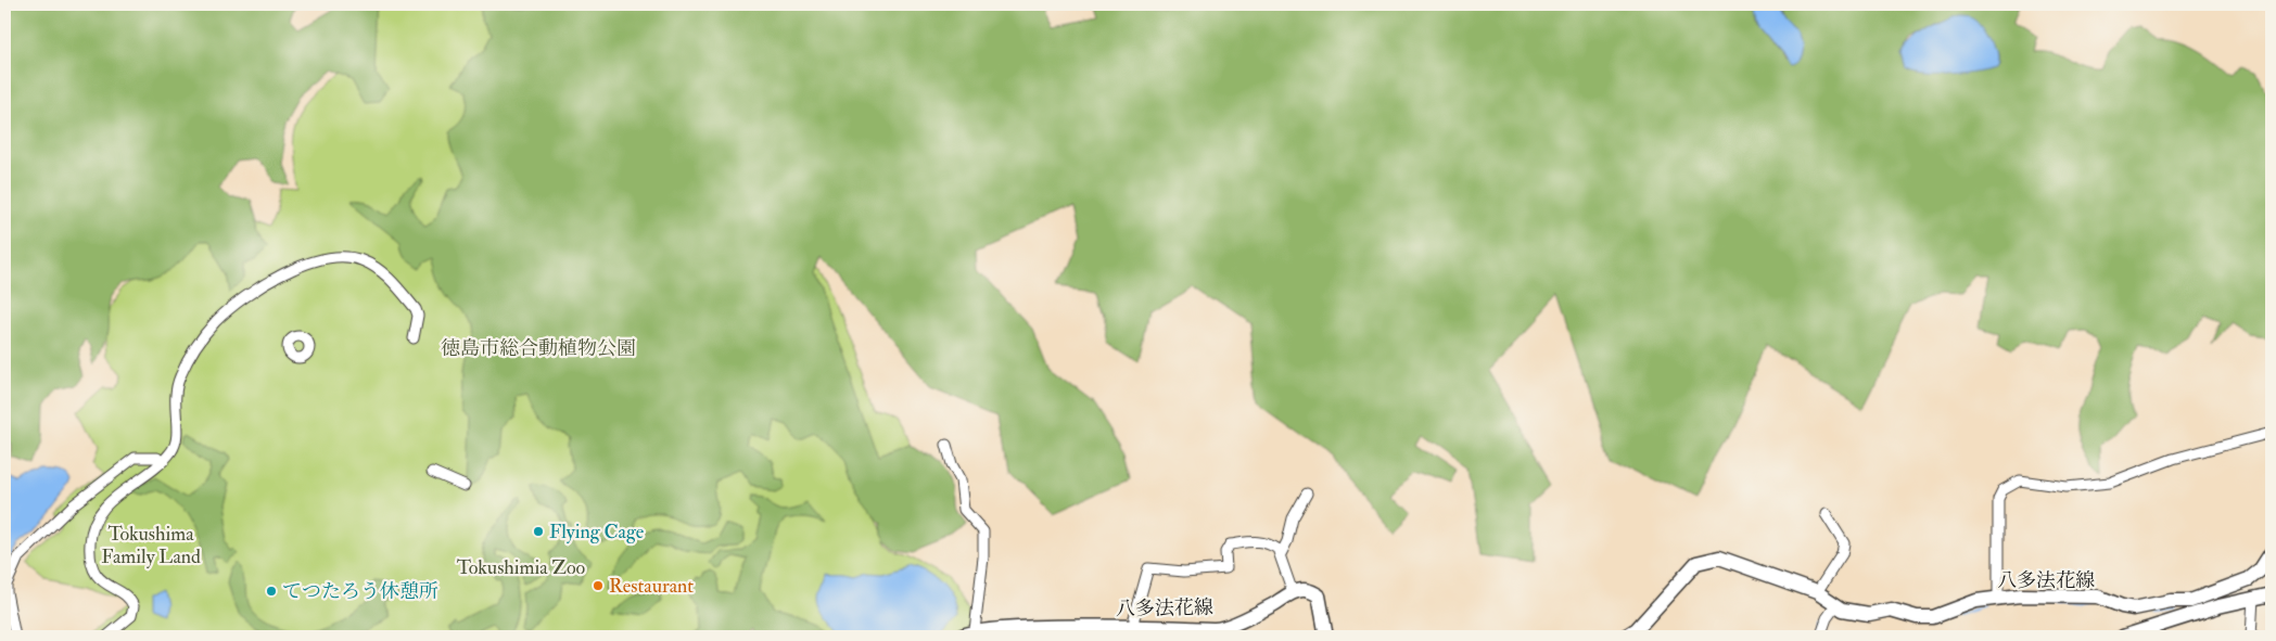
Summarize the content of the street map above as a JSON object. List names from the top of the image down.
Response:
{
  "streets": {
    "main road": ["八多法花線"]
  },
  "parks": ["徳島市総合動植物公園", "Tokushima Family Land", "Tokushimia Zoo"],
  "places": ["Flying Cage", "Restaurant", "てつたろう休憩所"]
}
